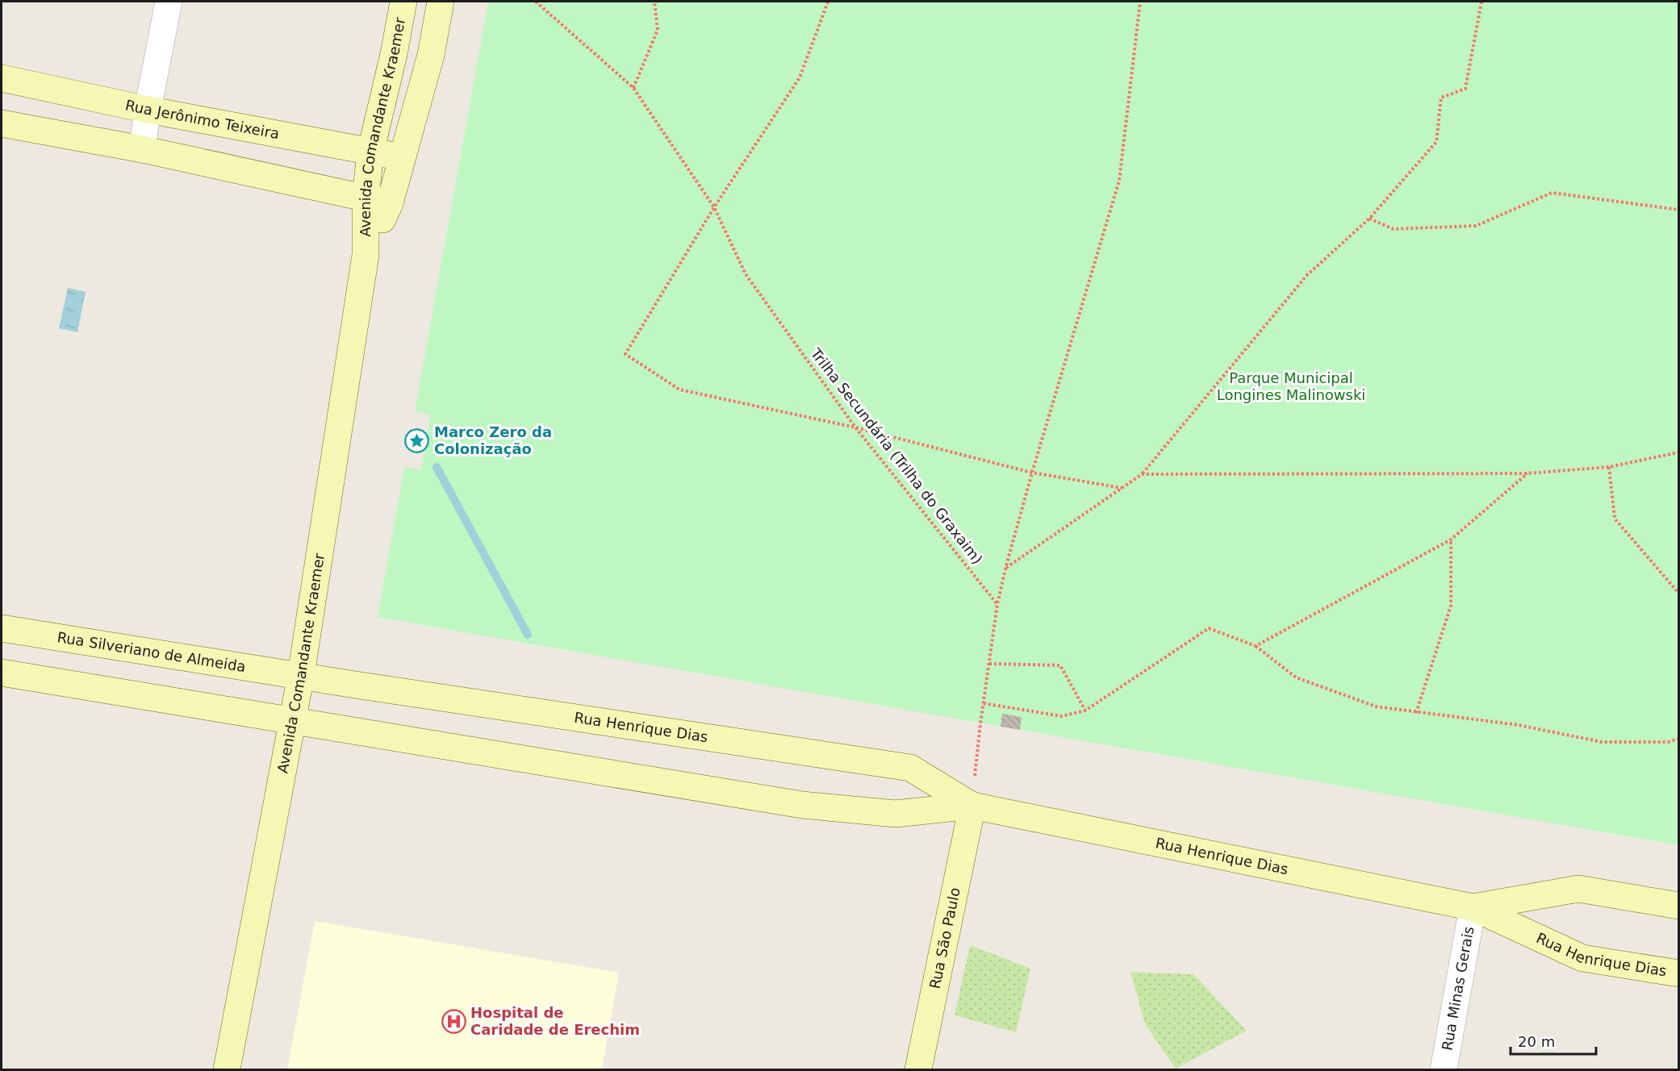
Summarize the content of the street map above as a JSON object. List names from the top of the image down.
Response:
{
  "streets": {
    "street": [
      "Rua Jerônimo Teixeira",
      "Avenida Comandante Kraemer",
      "Rua Silveriano de Almeida",
      "Rua Henrique Dias",
      "Rua São Paulo",
      "Rua Minas Gerais"
    ],
    "path": ["Trilha Secundária (Trilha do Graxaim)"]
  },
  "crossings": [
    ["Rua Jerônimo Teixeira", "Avenida Comandante Kraemer"],
    ["Avenida Comandante Kraemer", "Rua Silveriano de Almeida"],
    ["Avenida Comandante Kraemer", "Rua Henrique Dias"],
    ["Rua Silveriano de Almeida", "Rua Henrique Dias"],
    ["Rua Henrique Dias", "Rua São Paulo"],
    ["Rua Henrique Dias", "Rua Minas Gerais"]
  ],
  "parks": ["Parque Municipal Longines Malinowski"],
  "places": {
    "place": ["Marco Zero da Colonização"],
    "hospital": ["Hospital de Caridade de Erechim"]
  },
  "scale_bar": "20 m"
}
